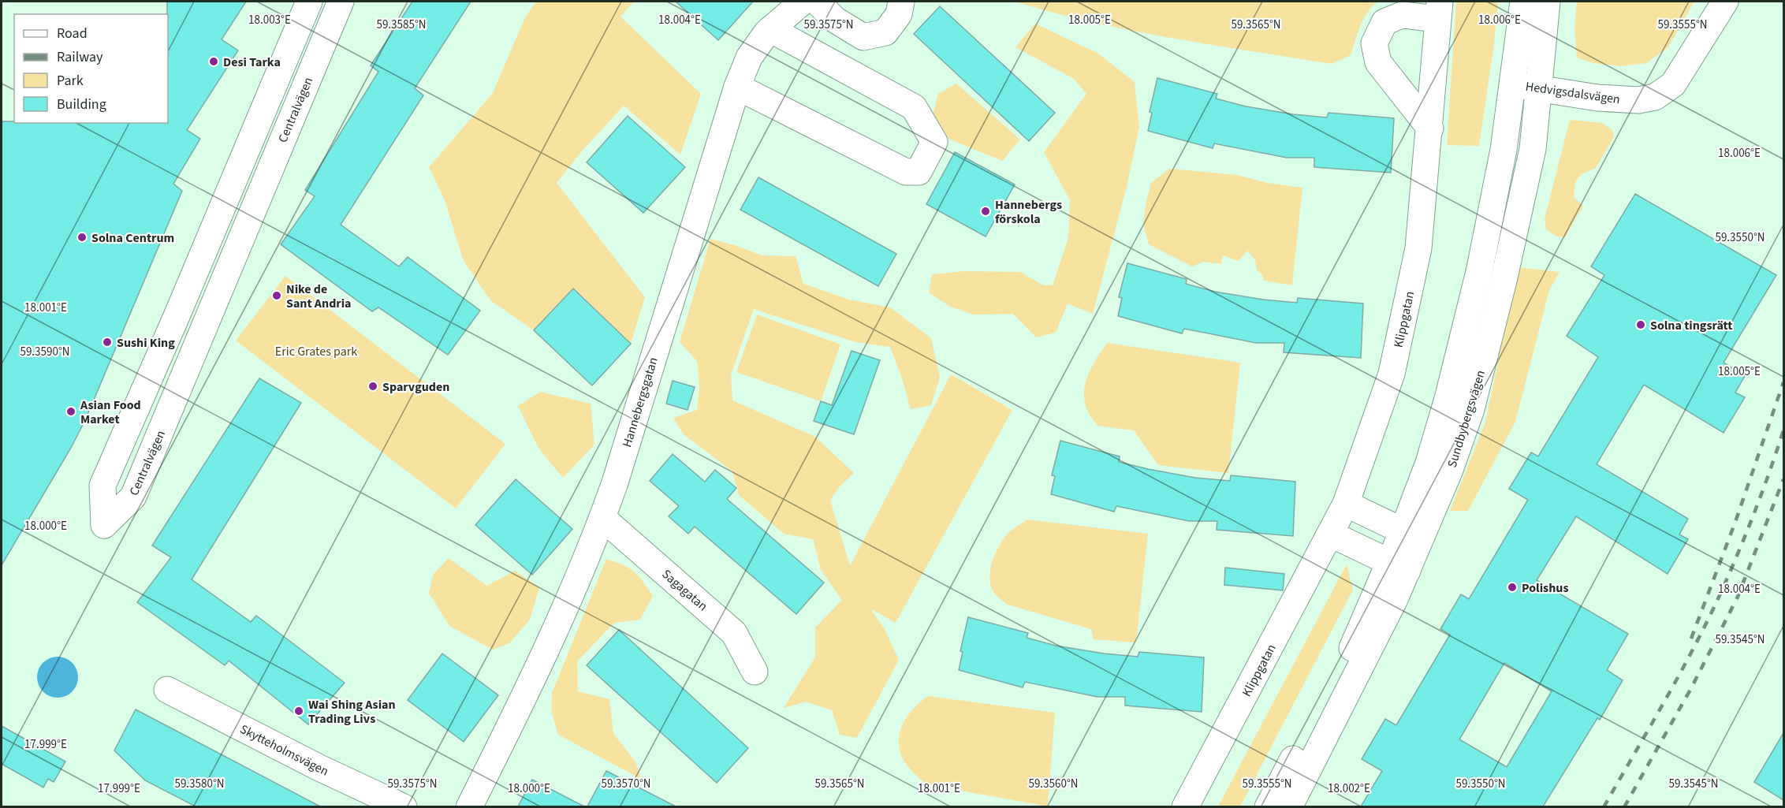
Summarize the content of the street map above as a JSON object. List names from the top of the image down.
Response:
{
  "streets": {
    "street": [
      "Hedvigsdalsvägen",
      "Centralvägen",
      "Klippgatan",
      "Hannebergsgatan",
      "Sundbybergsvägen",
      "Sagagatan",
      "Skytteholmsvägen"
    ]
  },
  "crossings": [
    ["Hedvigsdalsvägen", "Sundbybergsvägen"],
    ["Hannebergsgatan", "Sagagatan"]
  ],
  "parks": ["Eric Grates park"],
  "places": [
    "Desi Tarka",
    "Hannebergs förskola",
    "Solna Centrum",
    "Nike de Sant Andria",
    "Solna tingsrätt",
    "Sushi King",
    "Sparvguden",
    "Asian Food Market",
    "Polishus",
    "Wai Shing Asian Trading Livs"
  ],
  "legend": [
    "Road",
    "Railway",
    "Park",
    "Building"
  ],
  "coordinates": [
    "18.003°E",
    "18.004°E",
    "18.005°E",
    "18.006°E",
    "59.3585°N",
    "59.3575°N",
    "59.3565°N",
    "59.3555°N",
    "59.3550°N",
    "18.001°E",
    "59.3590°N",
    "18.000°E",
    "59.3545°N",
    "17.999°E",
    "59.3580°N",
    "59.3570°N",
    "59.3560°N",
    "18.002°E"
  ]
}
